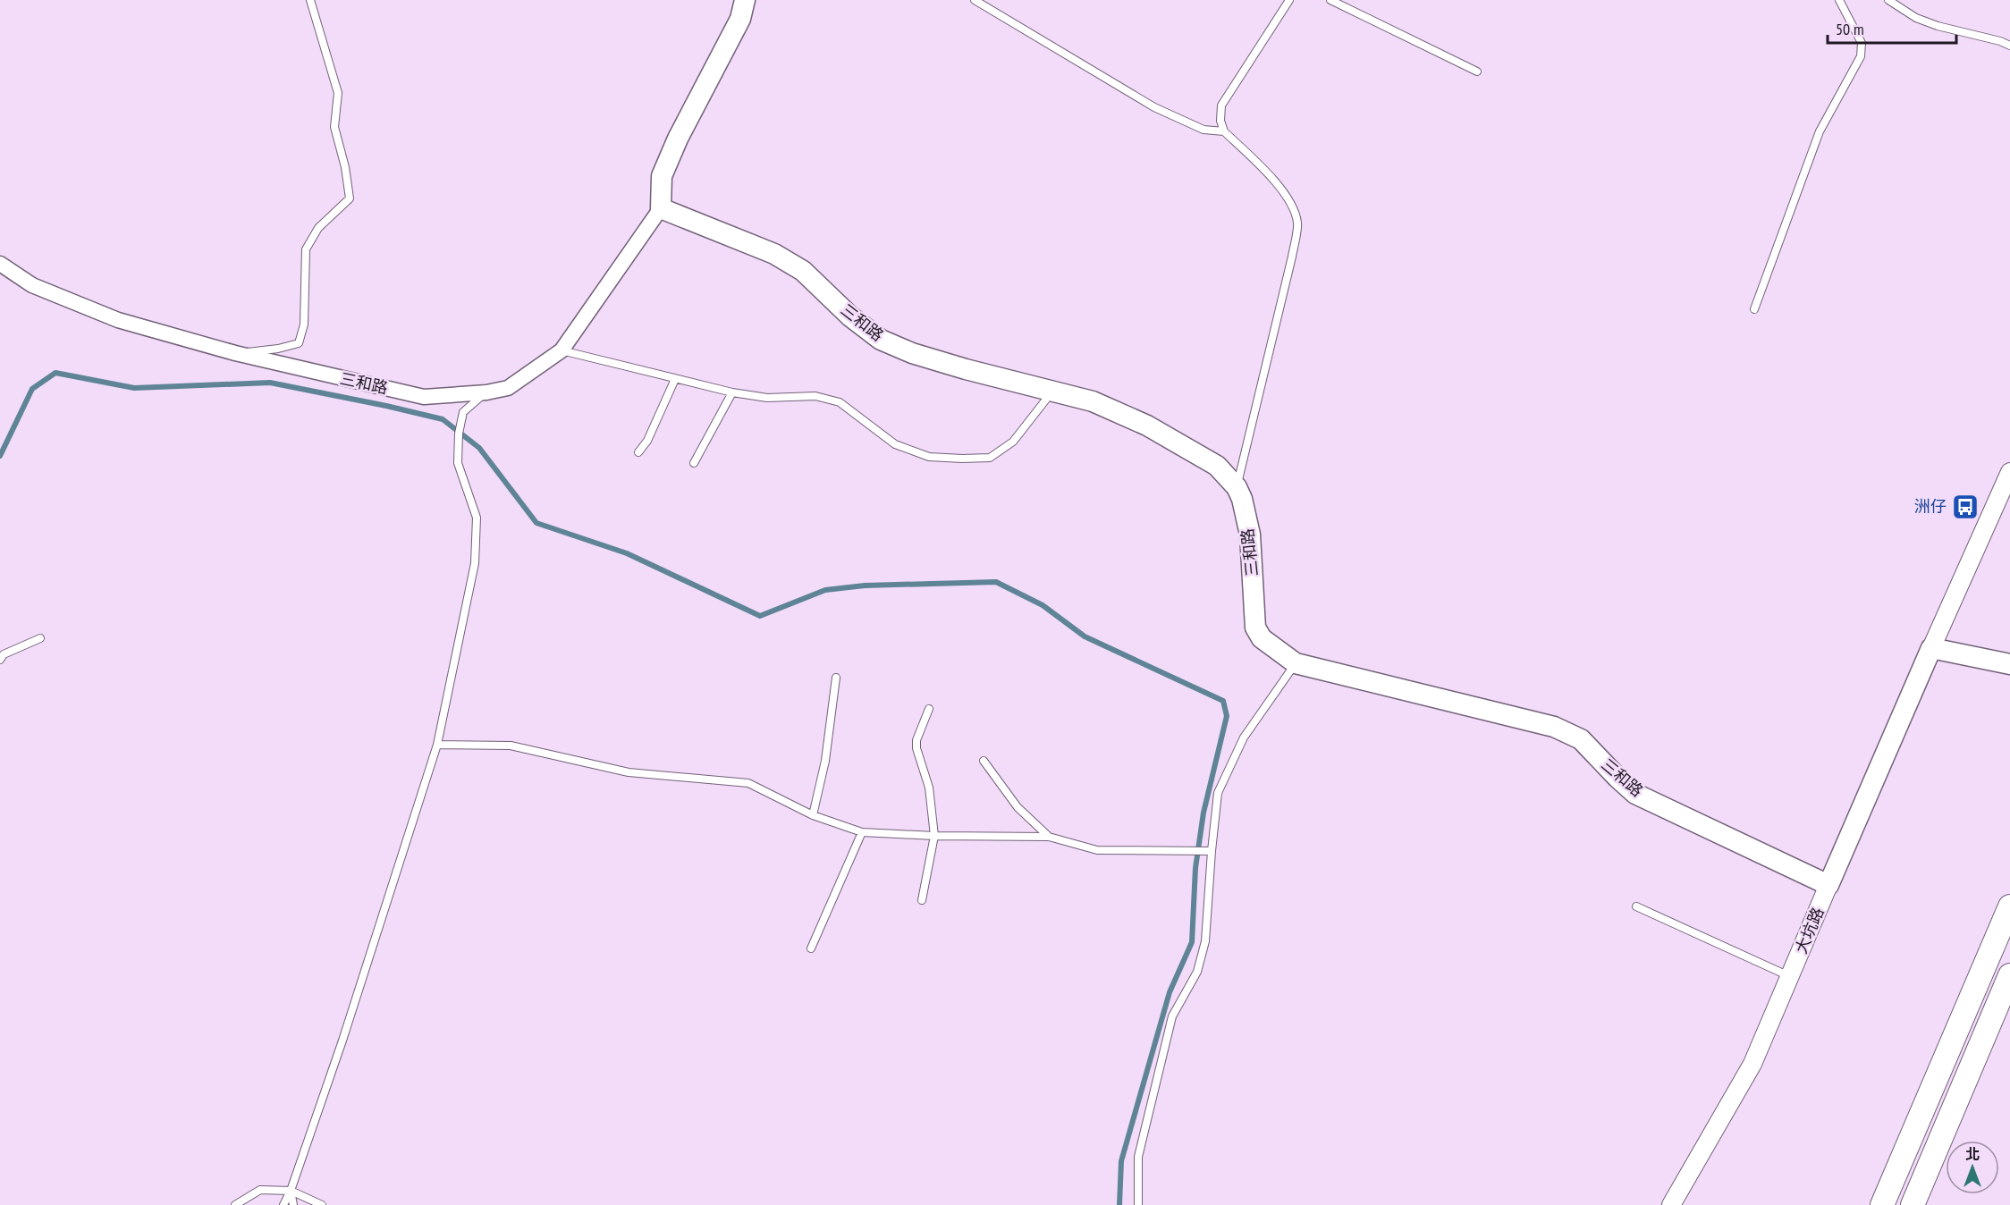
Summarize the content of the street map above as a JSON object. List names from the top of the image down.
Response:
{
  "streets": {
    "main road": ["三和路", "大坑路"]
  },
  "crossings": [
    ["三和路", "大坑路"]
  ],
  "places": {
    "bus stop": ["洲仔"]
  },
  "scale_bar": "50 m",
  "north": "top"
}
